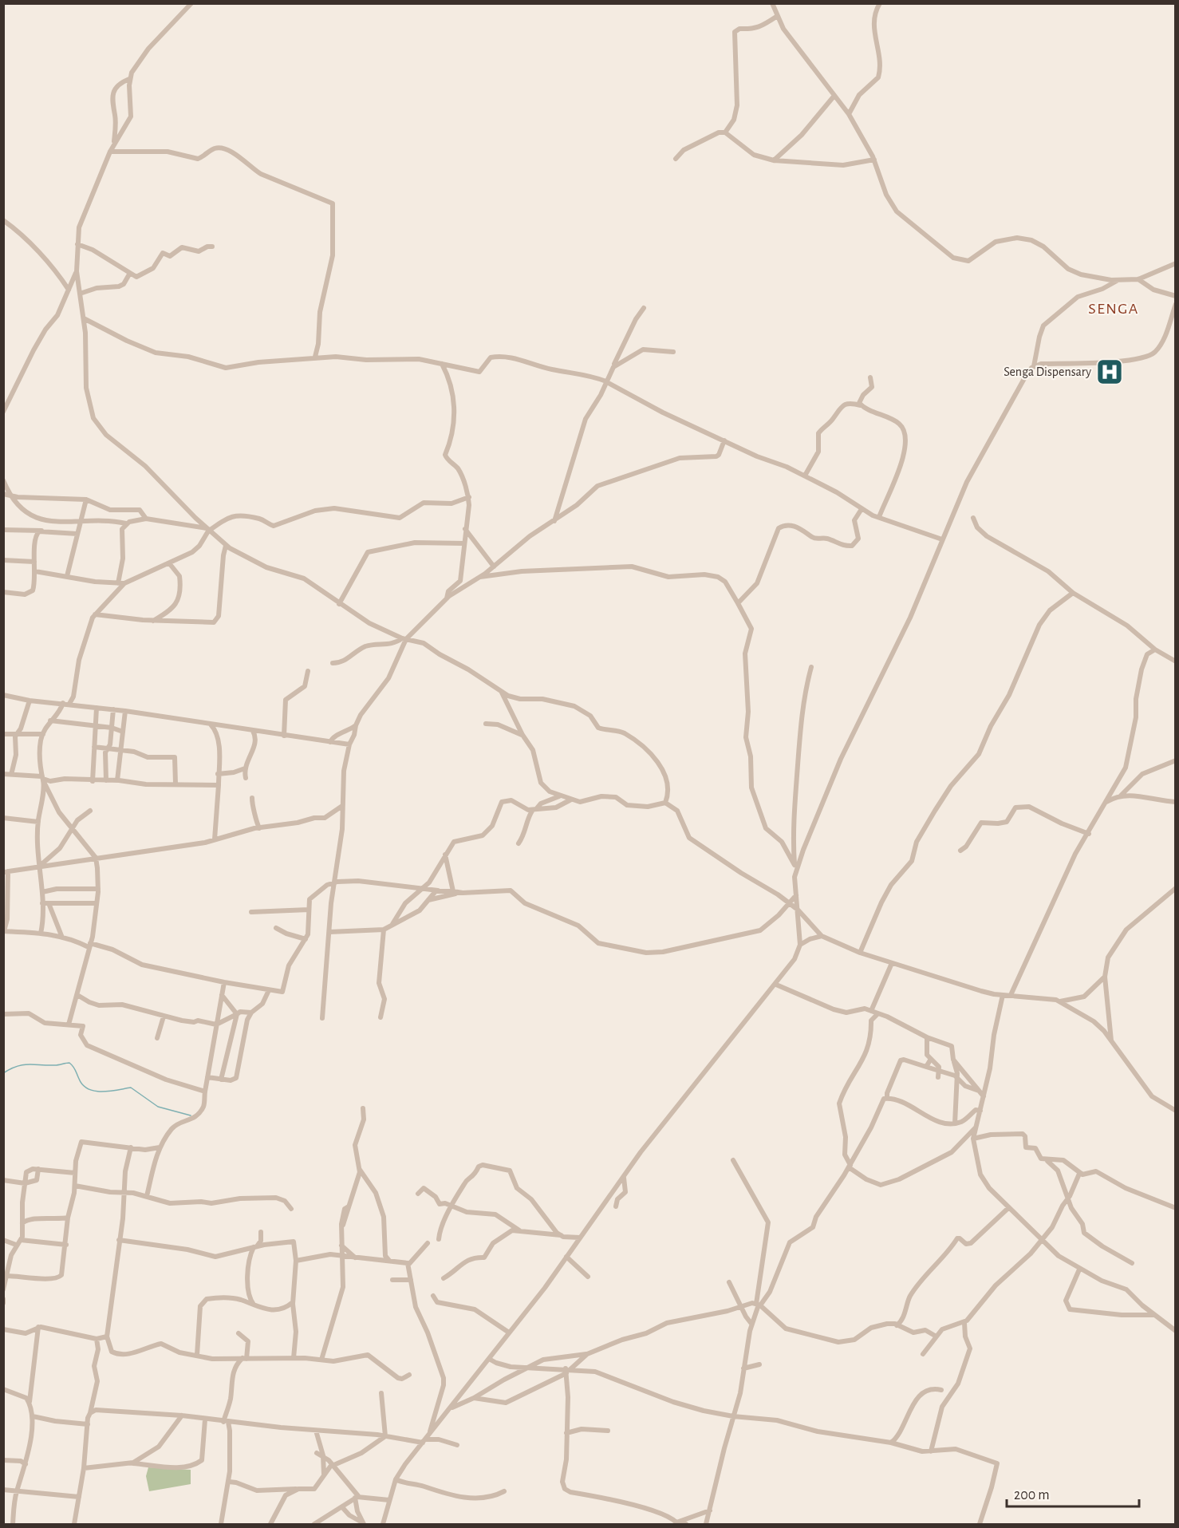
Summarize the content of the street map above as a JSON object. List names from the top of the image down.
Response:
{
  "districts": ["SENGA"],
  "places": {
    "hospital": ["Senga Dispensary"]
  },
  "scale_bar": "200 m"
}
